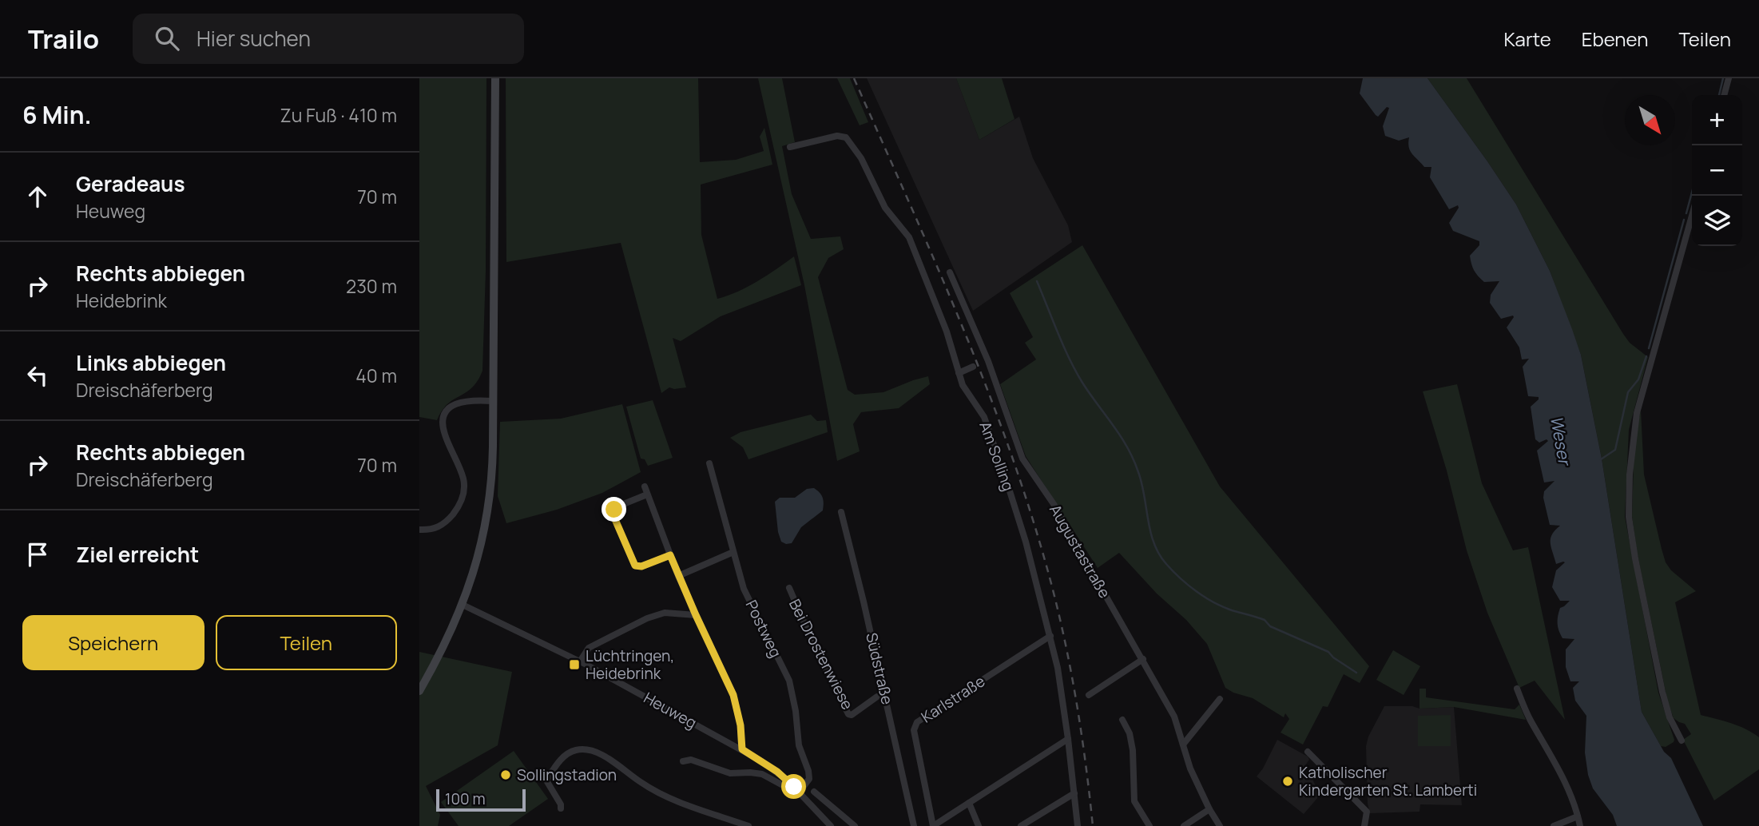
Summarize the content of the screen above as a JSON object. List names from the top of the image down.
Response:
{
  "streets": {
    "street": [
      "Am Solling",
      "Augustastraße",
      "Postweg",
      "Bei Drostenwiese",
      "Südstraße",
      "Karlstraße",
      "Heuweg"
    ]
  },
  "crossings": [
    ["Am Solling", "Karlstraße"],
    ["Postweg", "Heuweg"],
    ["Bei Drostenwiese", "Südstraße"]
  ],
  "water": ["Weser"],
  "places": {
    "transit": ["Lüchtringen, Heidebrink"],
    "other": ["Sollingstadion", "Katholischer Kindergarten St. Lamberti"]
  },
  "scale_bar": "100 m",
  "north": "bottom right",
  "page": {
    "header": "Trailo",
    "search": "Hier suchen",
    "nav": ["Karte", "Ebenen", "Teilen"],
    "heading": ["6 Min.", "Zu Fuß · 410 m"],
    "map_buttons": ["+", "−"],
    "list": [
      ["Geradeaus", "Heuweg", "70 m"],
      ["Rechts abbiegen", "Heidebrink", "230 m"],
      ["Links abbiegen", "Dreischäferberg", "40 m"],
      ["Rechts abbiegen", "Dreischäferberg", "70 m"],
      "Ziel erreicht"
    ],
    "buttons": ["Speichern", "Teilen"],
    "scale": "100 m"
  }
}
